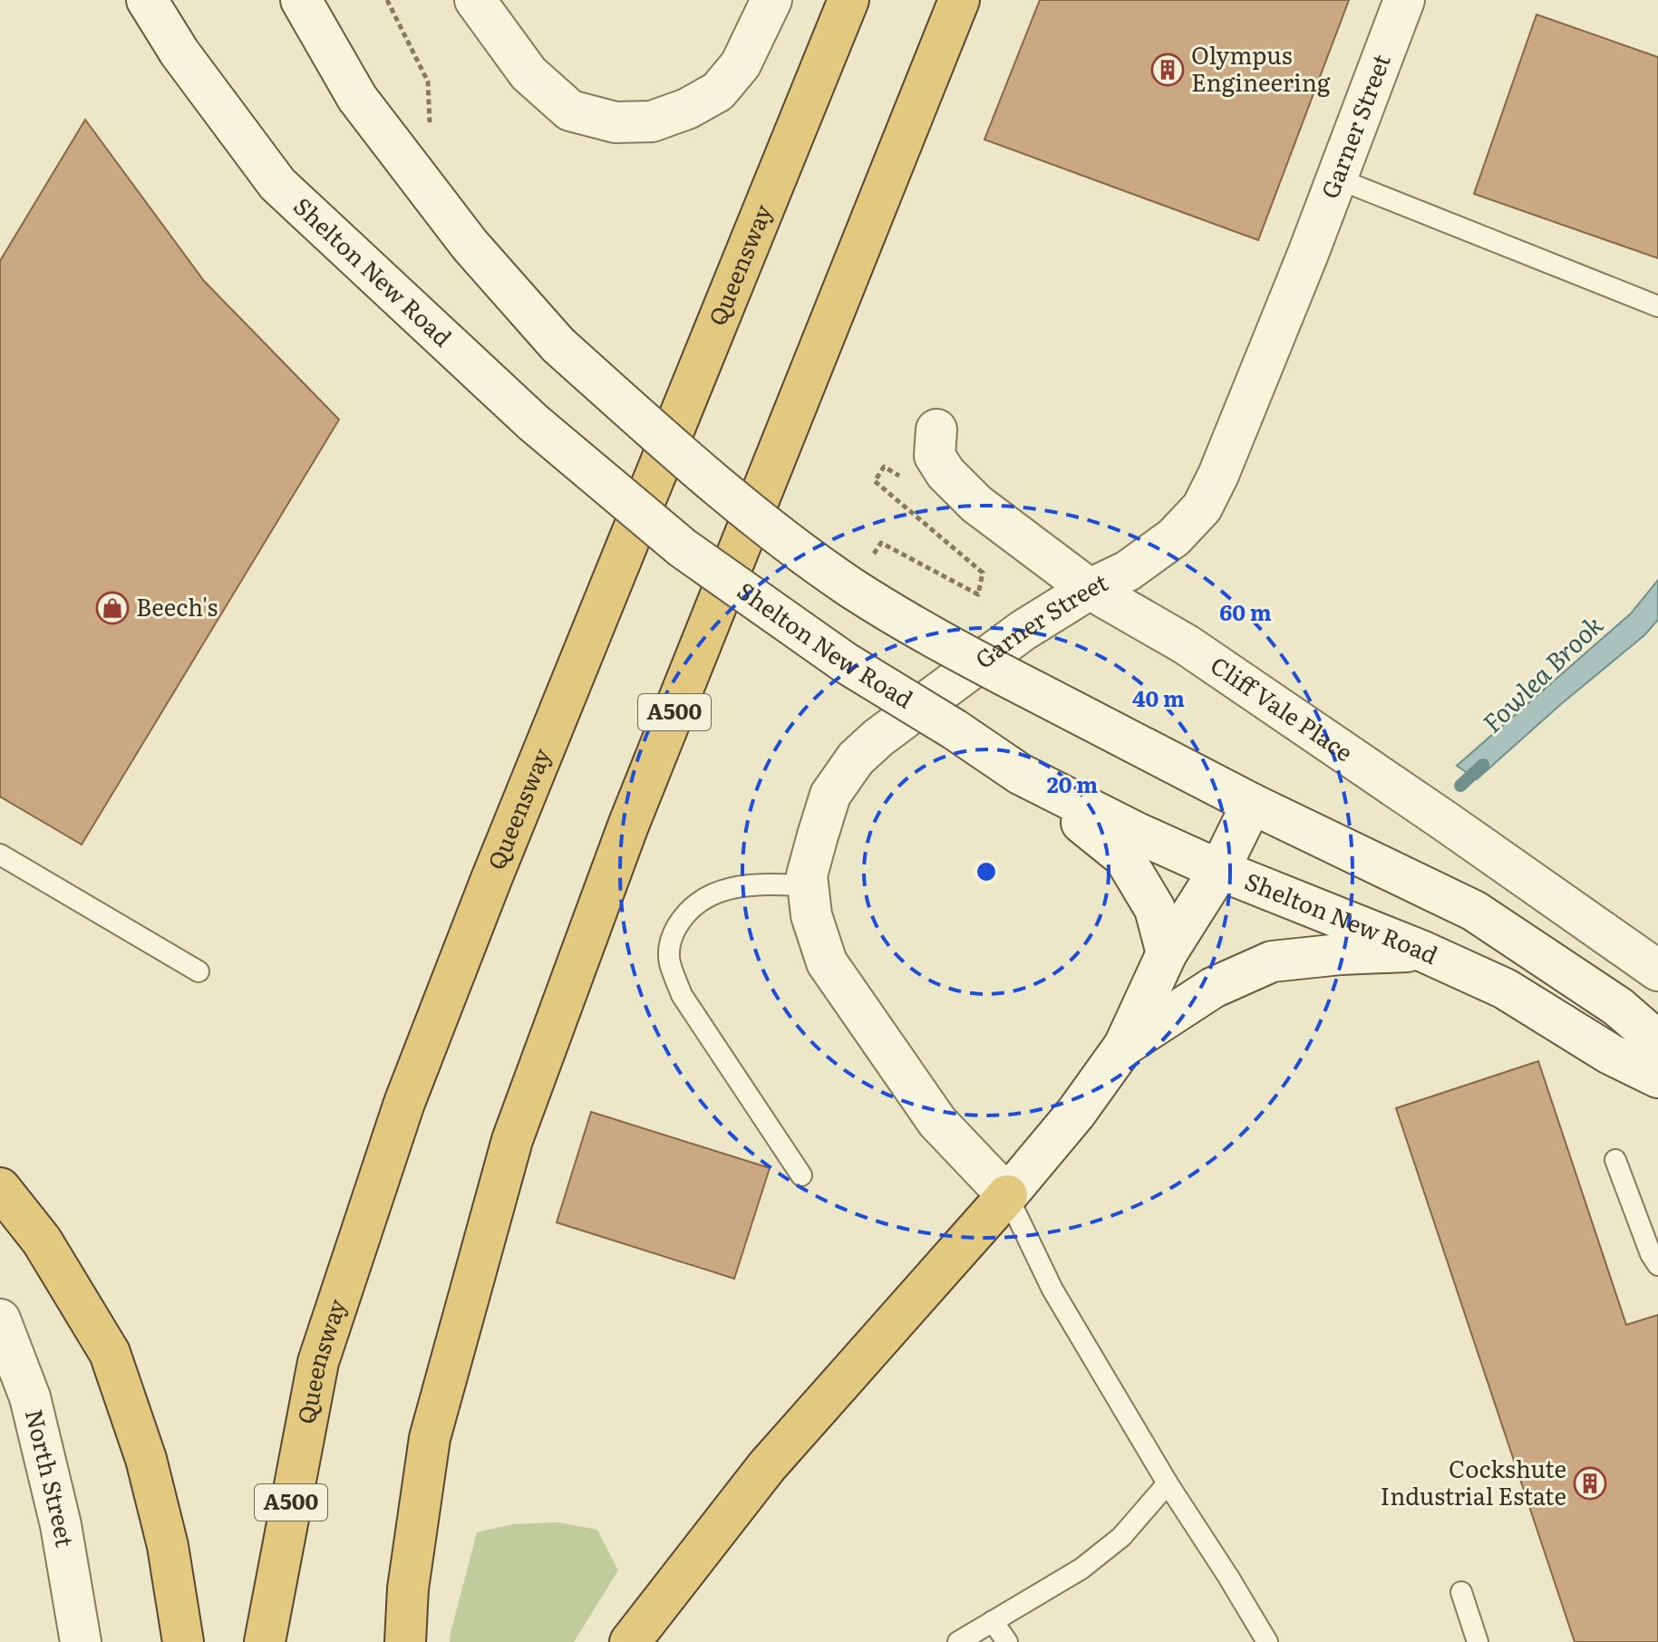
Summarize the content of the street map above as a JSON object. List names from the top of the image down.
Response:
{
  "streets": {
    "highway": ["Queensway", "A500"],
    "main road": [
      "Garner Street",
      "Shelton New Road",
      "Cliff Vale Place",
      "North Street"
    ]
  },
  "crossings": [
    ["Garner Street", "Cliff Vale Place"]
  ],
  "water": ["Fowlea Brook"],
  "places": {
    "building": ["Olympus Engineering", "Cockshute Industrial Estate"],
    "shop": ["Beech's"]
  },
  "rings": ["60 m", "40 m", "20 m"]
}
